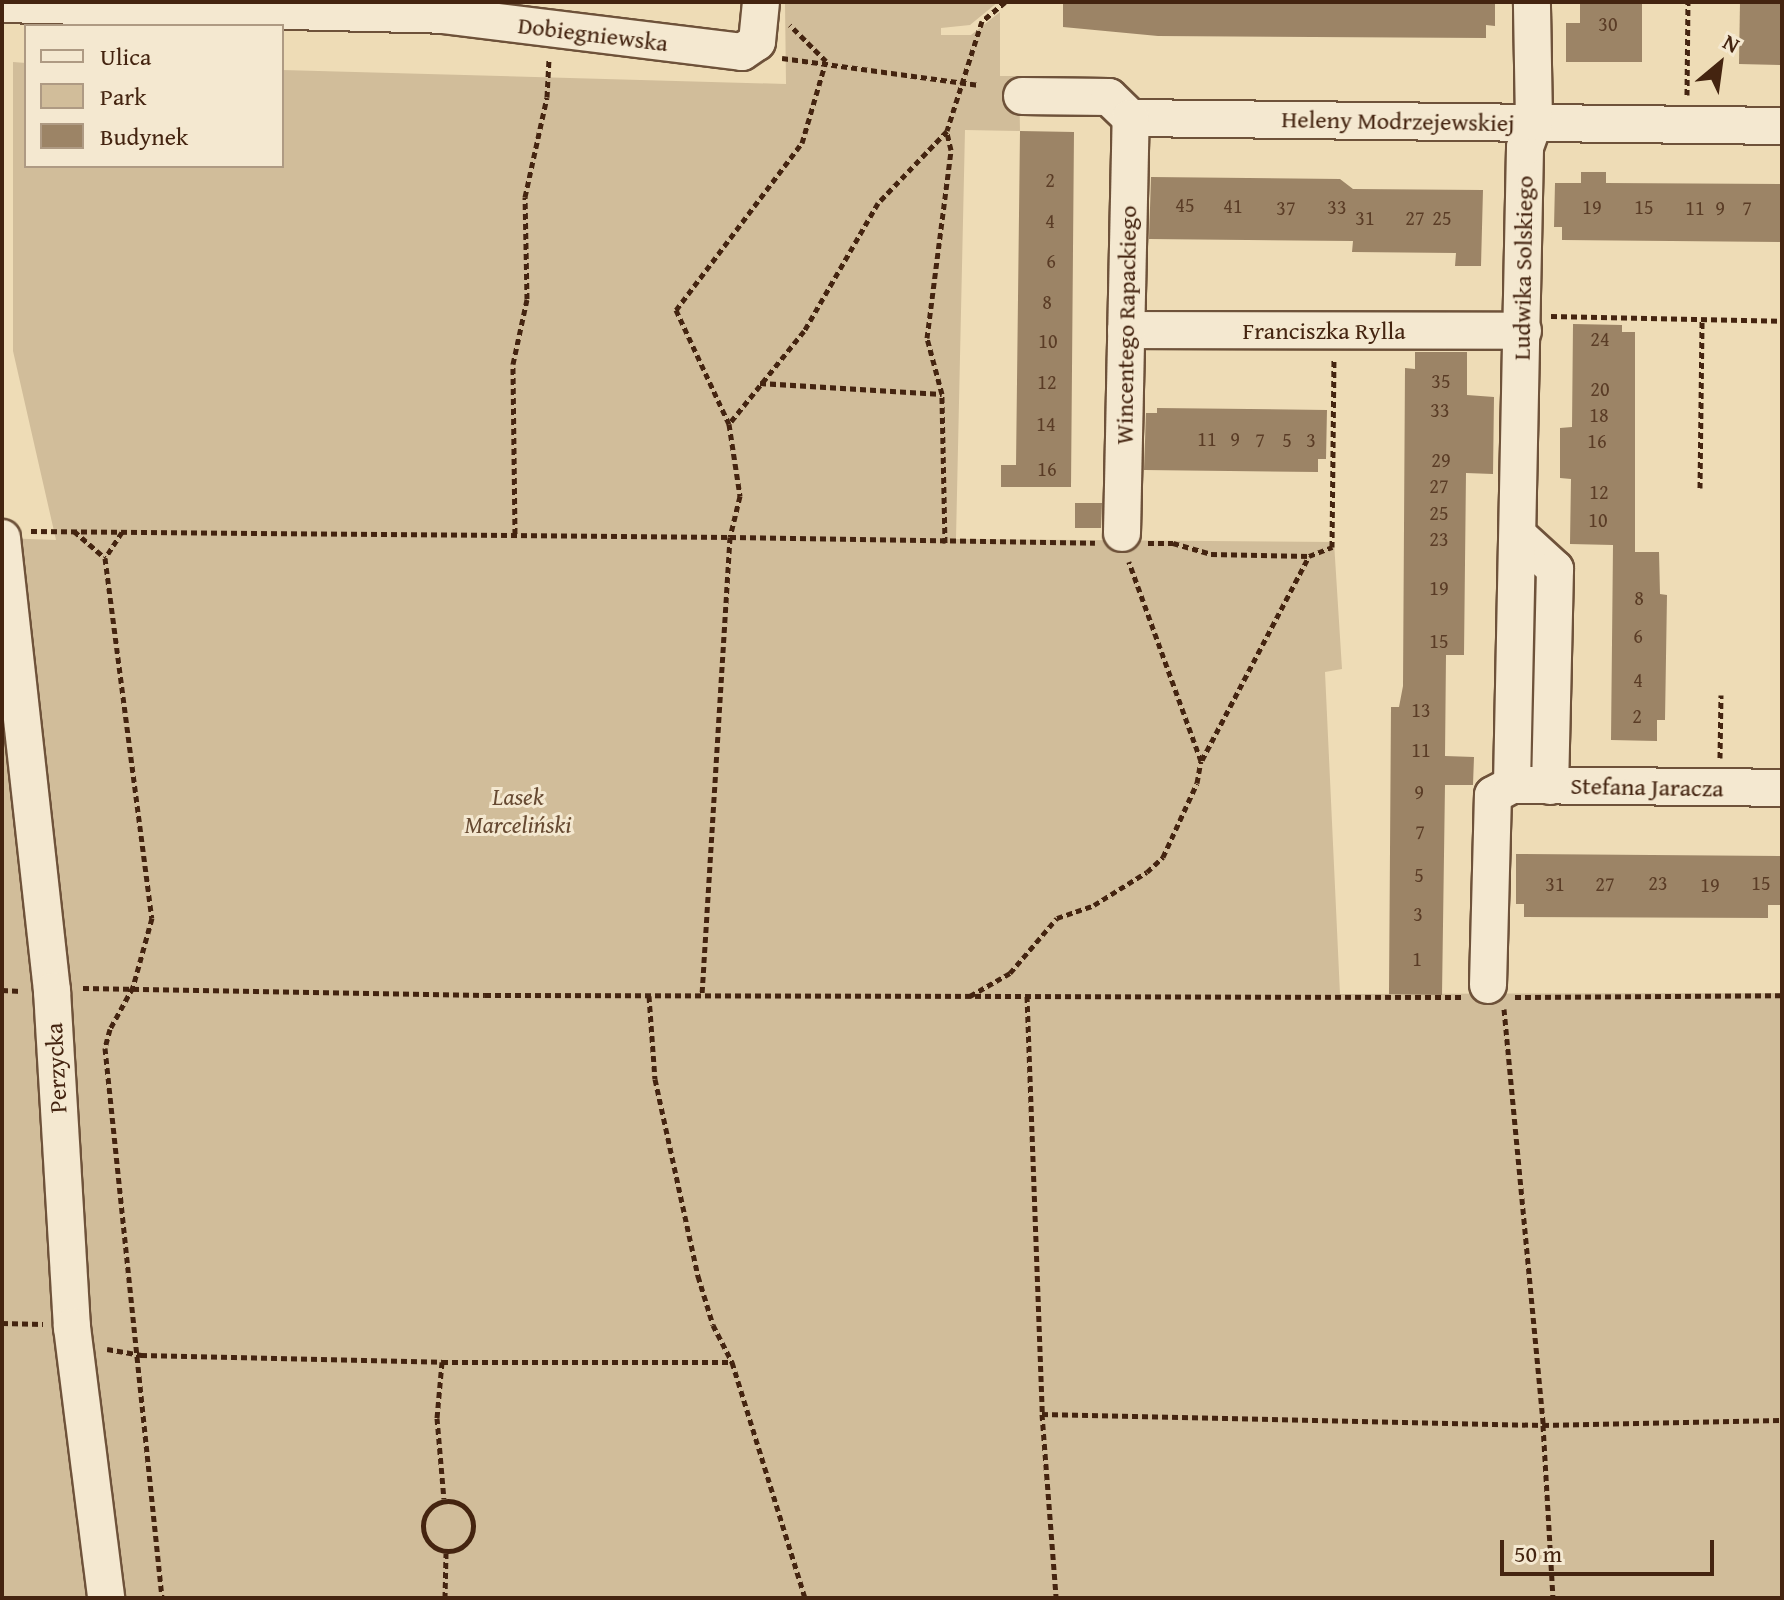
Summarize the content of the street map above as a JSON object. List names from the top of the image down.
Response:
{
  "streets": {
    "street": [
      "Dobiegniewska",
      "Heleny Modrzejewskiej",
      "Ludwika Solskiego",
      "Wincentego Rapackiego",
      "Franciszka Rylla",
      "Stefana Jaracza",
      "Perzycka"
    ]
  },
  "crossings": [
    ["Heleny Modrzejewskiej", "Ludwika Solskiego"],
    ["Heleny Modrzejewskiej", "Wincentego Rapackiego"],
    ["Ludwika Solskiego", "Franciszka Rylla"],
    ["Ludwika Solskiego", "Stefana Jaracza"],
    ["Wincentego Rapackiego", "Franciszka Rylla"]
  ],
  "parks": ["Lasek Marceliński"],
  "house_numbers": [
    "30",
    "2",
    "45",
    "41",
    "33",
    "19",
    "15",
    "37",
    "11",
    "9",
    "7",
    "31",
    "27",
    "25",
    "4",
    "6",
    "8",
    "24",
    "10",
    "35",
    "12",
    "20",
    "33",
    "18",
    "14",
    "11",
    "9",
    "7",
    "5",
    "3",
    "16",
    "29",
    "16",
    "27",
    "12",
    "25",
    "10",
    "23",
    "19",
    "8",
    "6",
    "15",
    "4",
    "13",
    "2",
    "11",
    "9",
    "7",
    "5",
    "23",
    "15",
    "31",
    "27",
    "19",
    "3",
    "1"
  ],
  "legend": ["Ulica", "Park", "Budynek"],
  "scale_bar": "50 m",
  "north": "top right"
}
